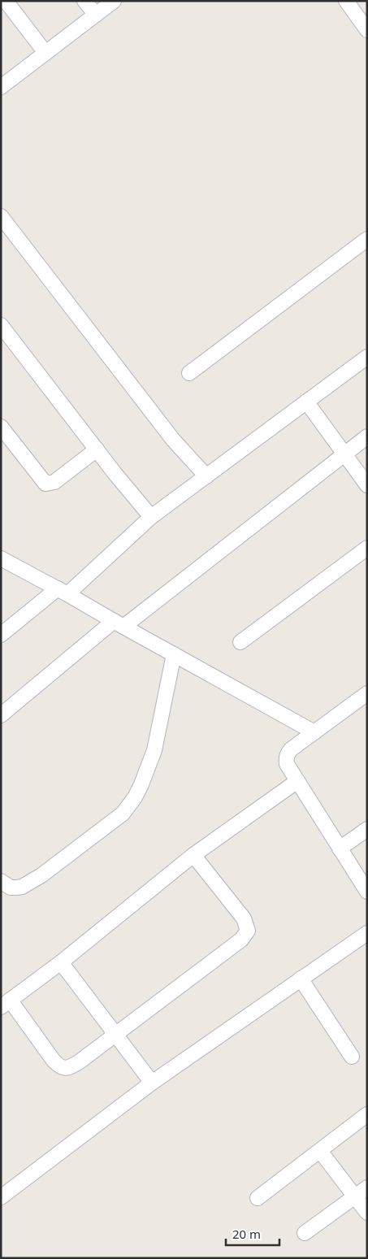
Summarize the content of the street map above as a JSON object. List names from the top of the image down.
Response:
{
  "scale_bar": "20 m"
}
